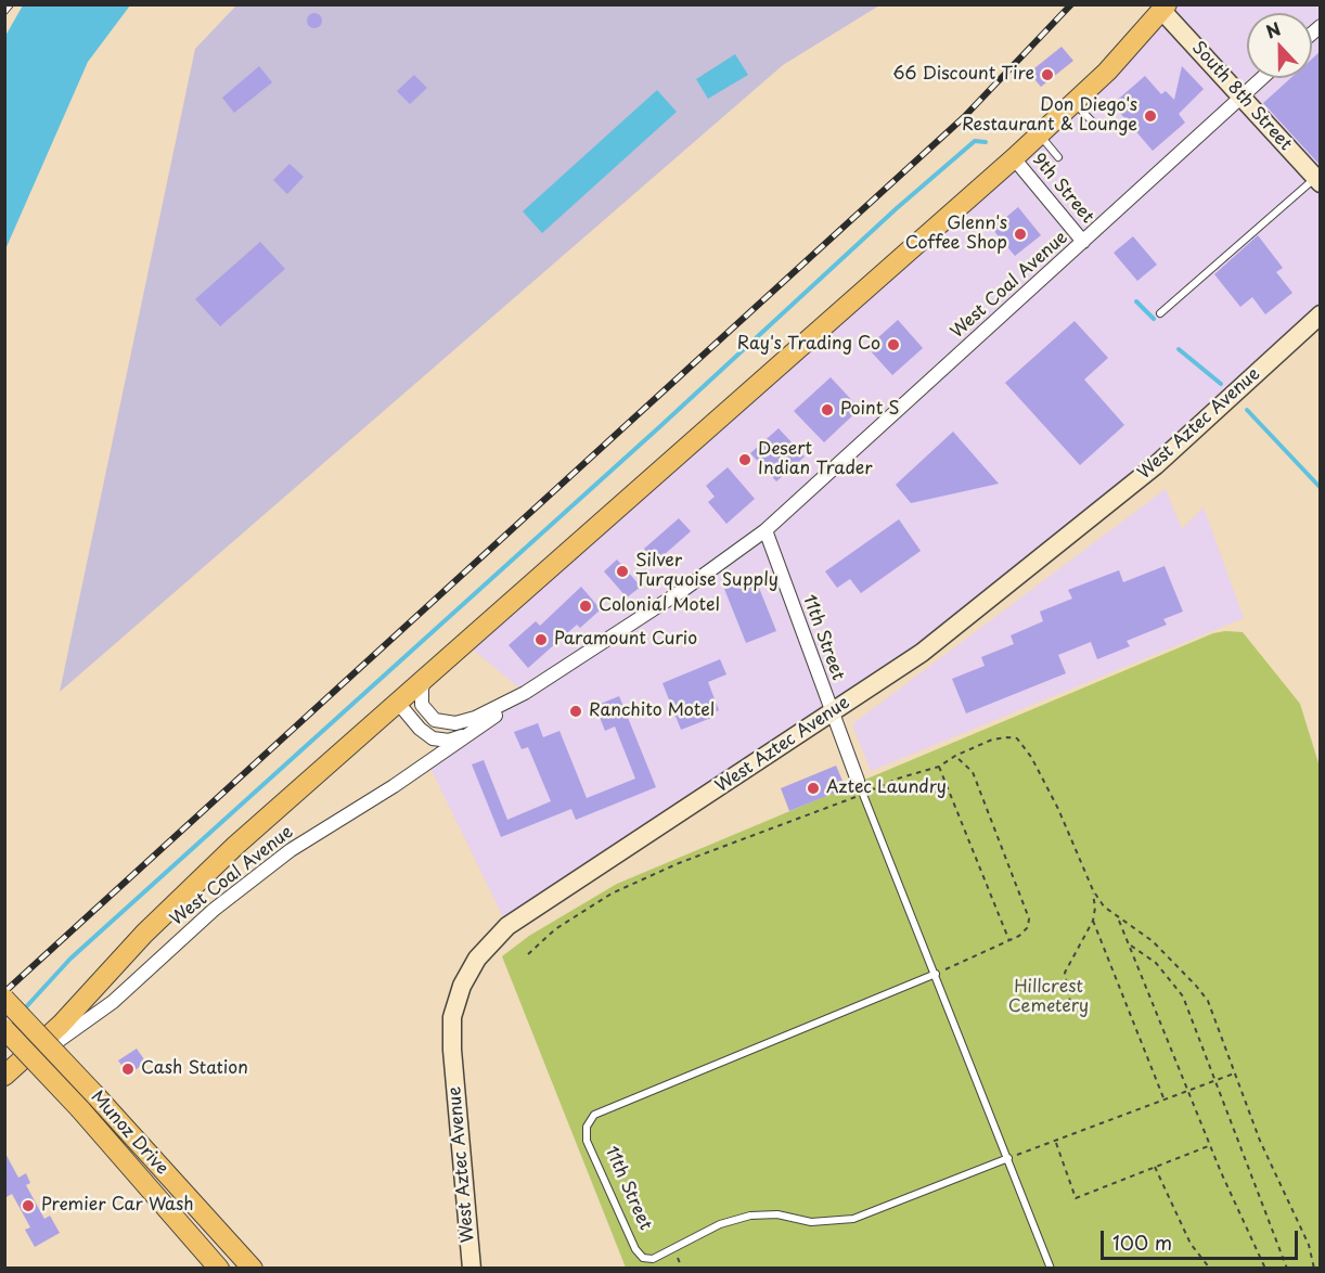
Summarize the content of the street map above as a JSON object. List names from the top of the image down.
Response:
{
  "streets": {
    "main road": ["South 8th Street", "West Aztec Avenue", "Munoz Drive"],
    "street": ["9th Street", "West Coal Avenue", "11th Street"]
  },
  "crossings": [
    ["South 8th Street", "West Coal Avenue"],
    ["9th Street", "West Coal Avenue"],
    ["West Coal Avenue", "11th Street"],
    ["West Aztec Avenue", "11th Street"]
  ],
  "parks": ["Hillcrest Cemetery"],
  "places": [
    "66 Discount Tire",
    "Don Diego's Restaurant & Lounge",
    "Glenn's Coffee Shop",
    "Ray's Trading Co",
    "Point S",
    "Desert Indian Trader",
    "Silver Turquoise Supply",
    "Colonial Motel",
    "Paramount Curio",
    "Ranchito Motel",
    "Aztec Laundry",
    "Cash Station",
    "Premier Car Wash"
  ],
  "scale_bar": "100 m",
  "north": "top"
}
